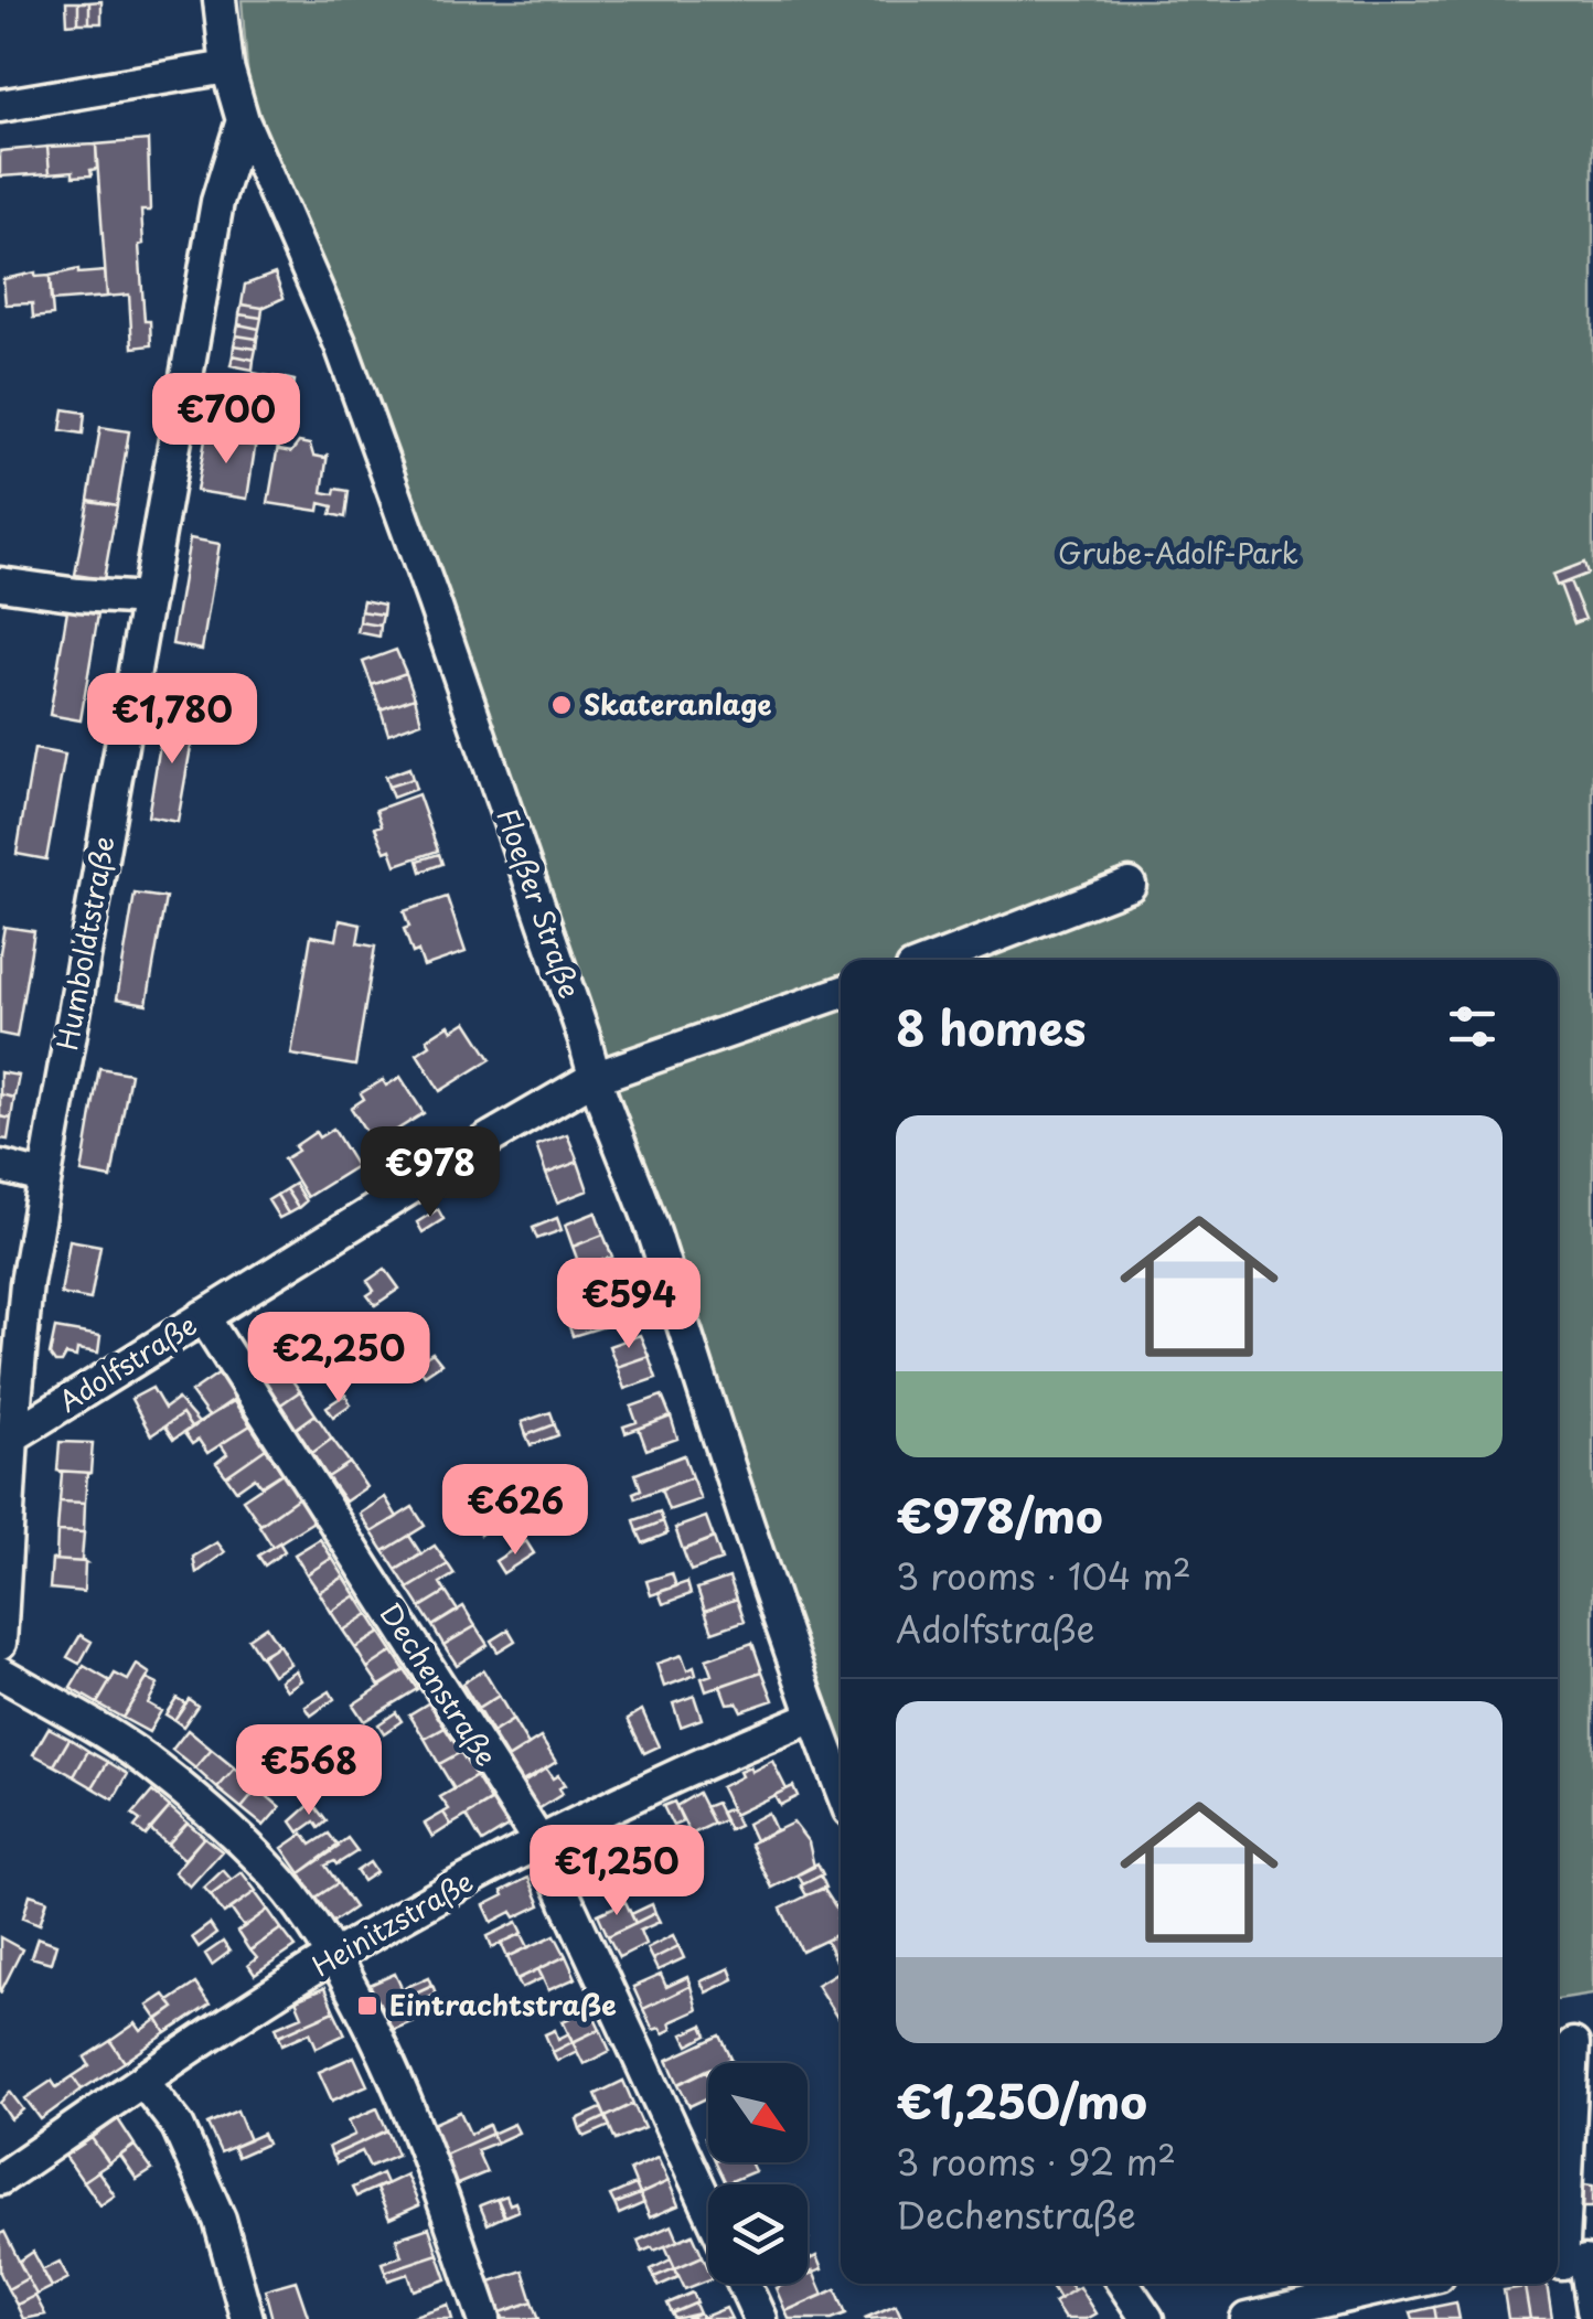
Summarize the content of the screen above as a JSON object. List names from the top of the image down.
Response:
{
  "streets": {
    "street": [
      "Floeßer Straße",
      "Humboldtstraße",
      "Adolfstraße",
      "Dechenstraße",
      "Heinitzstraße"
    ]
  },
  "crossings": [
    ["Floeßer Straße", "Humboldtstraße"],
    ["Floeßer Straße", "Adolfstraße"],
    ["Floeßer Straße", "Heinitzstraße"],
    ["Humboldtstraße", "Adolfstraße"],
    ["Adolfstraße", "Dechenstraße"],
    ["Dechenstraße", "Heinitzstraße"]
  ],
  "parks": ["Grube-Adolf-Park"],
  "places": {
    "other": ["Skateranlage"],
    "transit": ["Eintrachtstraße"]
  },
  "north": "bottom right",
  "page": {
    "price": [
      "€700",
      "€1,780",
      "€978",
      "€594",
      "€2,250",
      "€626",
      "€568",
      "€1,250"
    ],
    "heading": "8 homes",
    "list": [
      {
        "name": "€978/mo",
        "note": "3 rooms · 104 m² · Adolfstraße"
      },
      {
        "name": "€1,250/mo",
        "note": "3 rooms · 92 m² · Dechenstraße"
      }
    ]
  }
}
